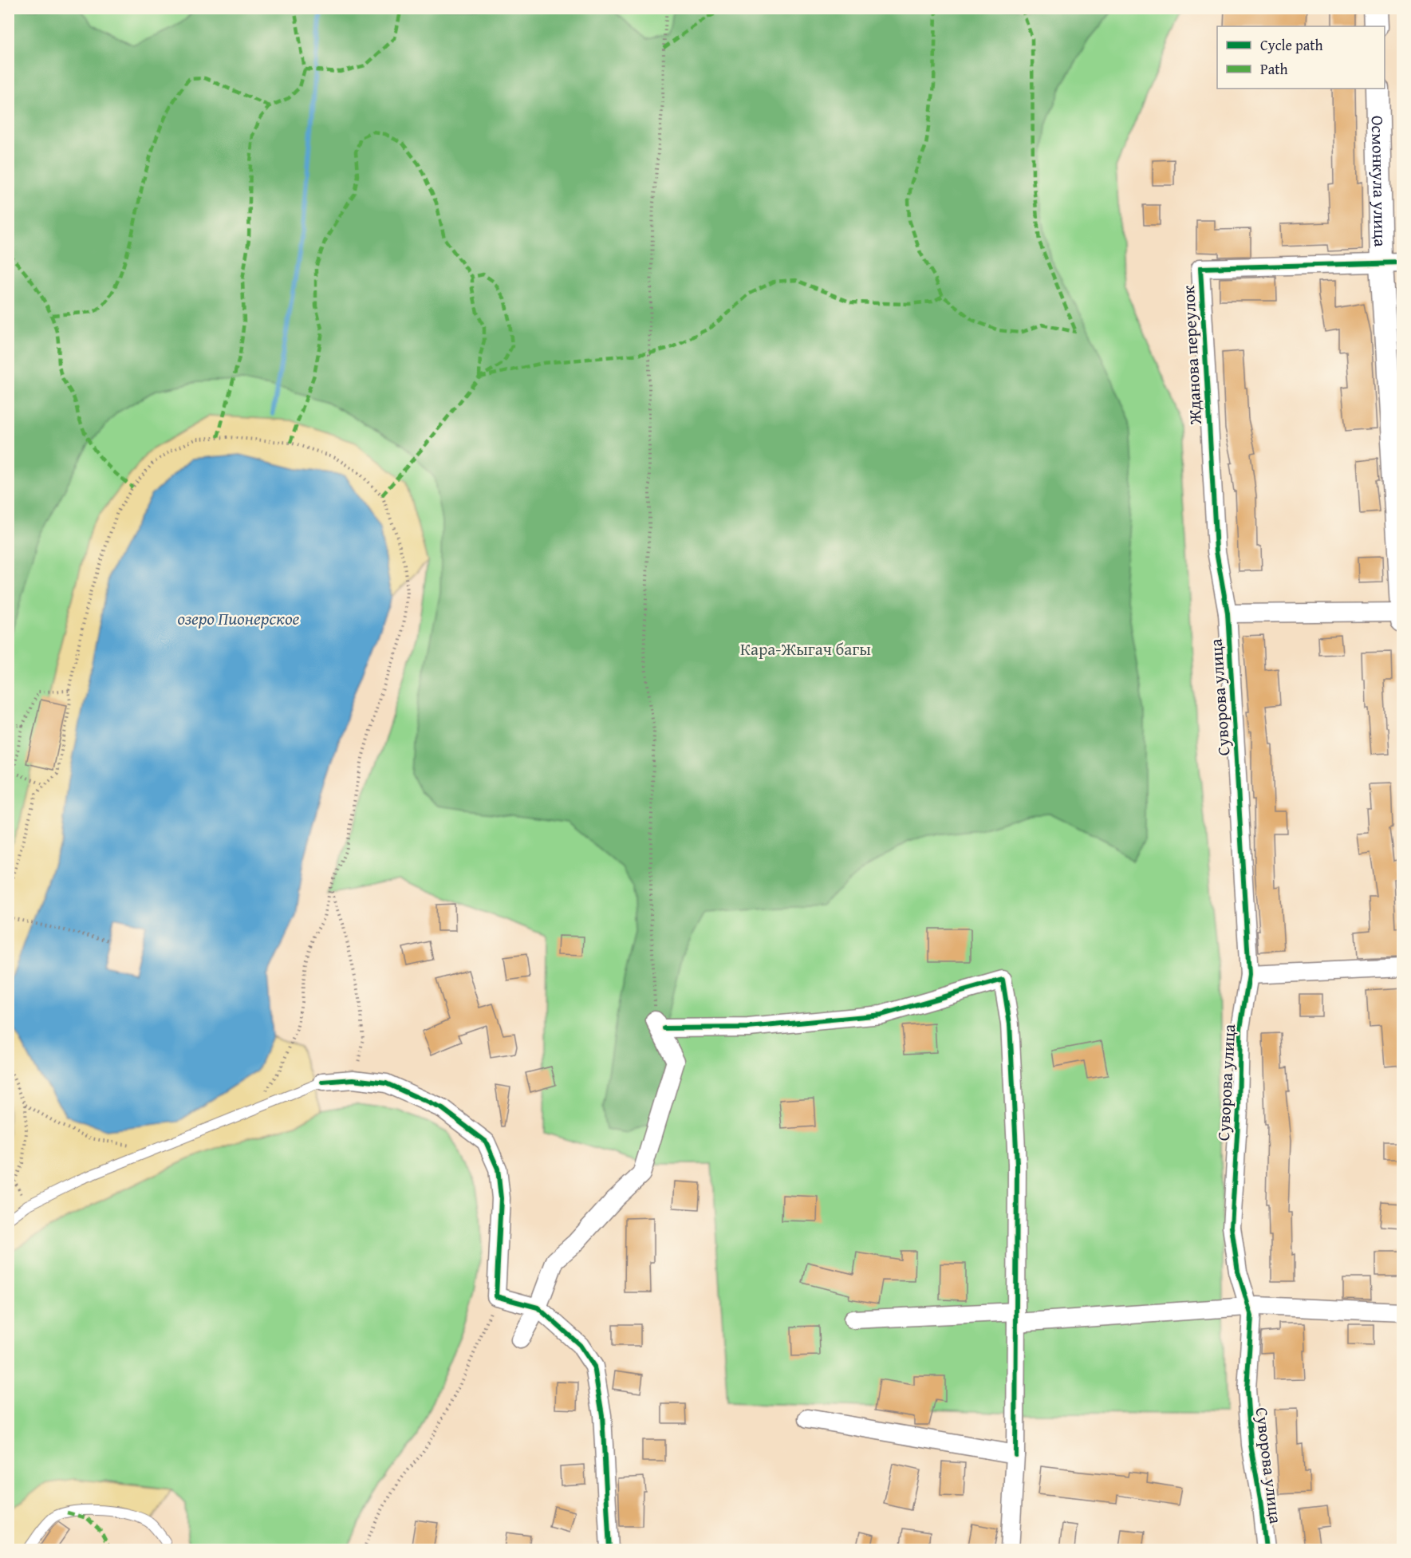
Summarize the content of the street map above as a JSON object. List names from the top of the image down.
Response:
{
  "streets": {
    "street": ["Осмонкула улица", "Жданова переулок", "Суворова улица"]
  },
  "crossings": [
    ["Осмонкула улица", "Жданова переулок"],
    ["Жданова переулок", "Суворова улица"]
  ],
  "water": ["озеро Пионерское"],
  "parks": ["Кара-Жыгач багы"],
  "legend": ["Cycle path", "Path"]
}
